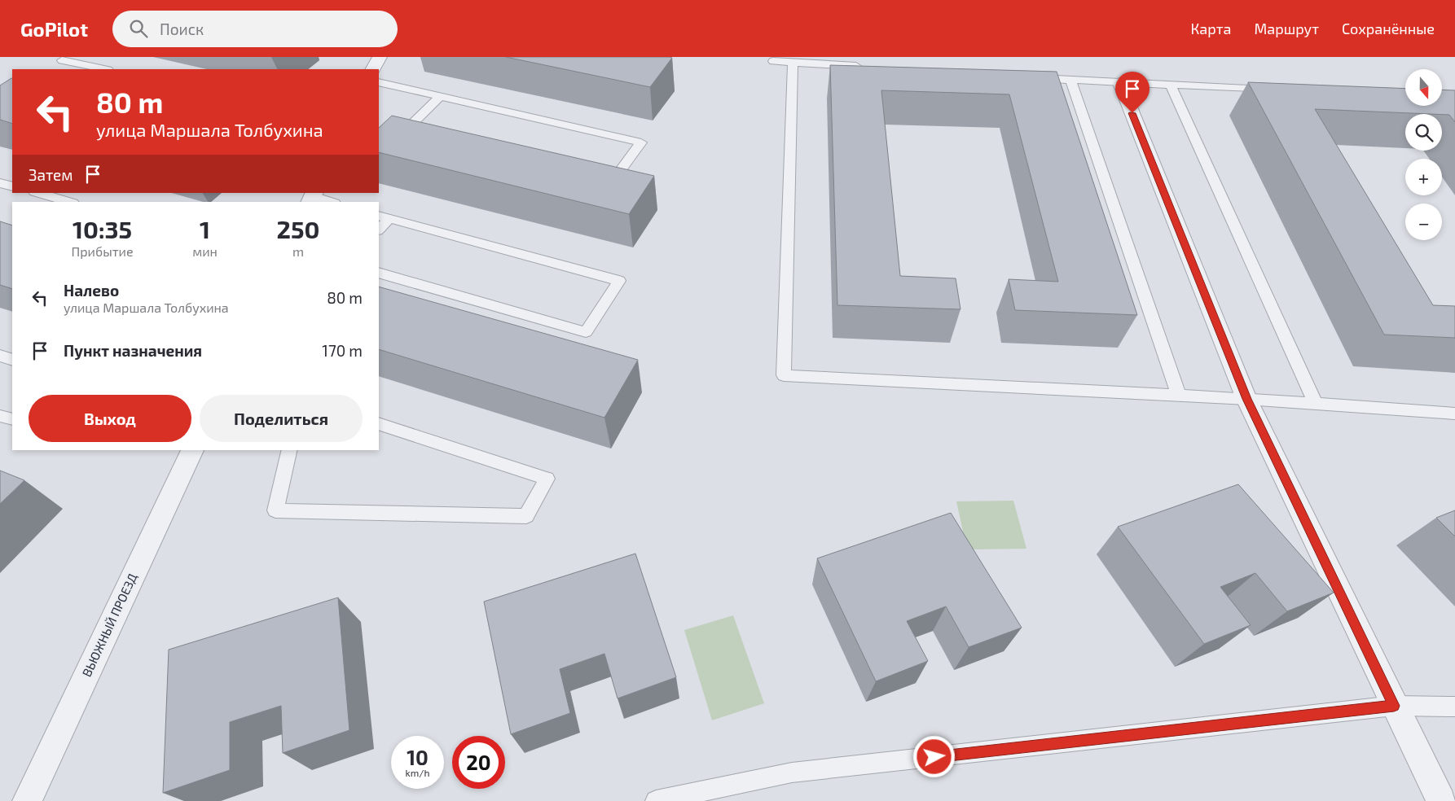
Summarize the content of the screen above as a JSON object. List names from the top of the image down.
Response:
{
  "streets": {
    "street": ["ВЬЮЖНЫЙ ПРОЕЗД"]
  },
  "north": "bottom",
  "page": {
    "header": "GoPilot",
    "search": "Поиск",
    "nav": ["Карта", "Маршрут", "Сохранённые"],
    "map_buttons": ["+", "−"],
    "turn": ["80 m", "улица Маршала Толбухина"],
    "then": "Затем",
    "eta": [
      "10:35",
      "Прибытие",
      "1",
      "мин",
      "250",
      "m"
    ],
    "list": [
      {
        "name": "Налево",
        "note": "улица Маршала Толбухина",
        "value": "80 m"
      },
      {
        "name": "Пункт назначения",
        "value": "170 m"
      }
    ],
    "buttons": ["Выход", "Поделиться"],
    "speed": "10 km/h",
    "limit": "20"
  }
}
